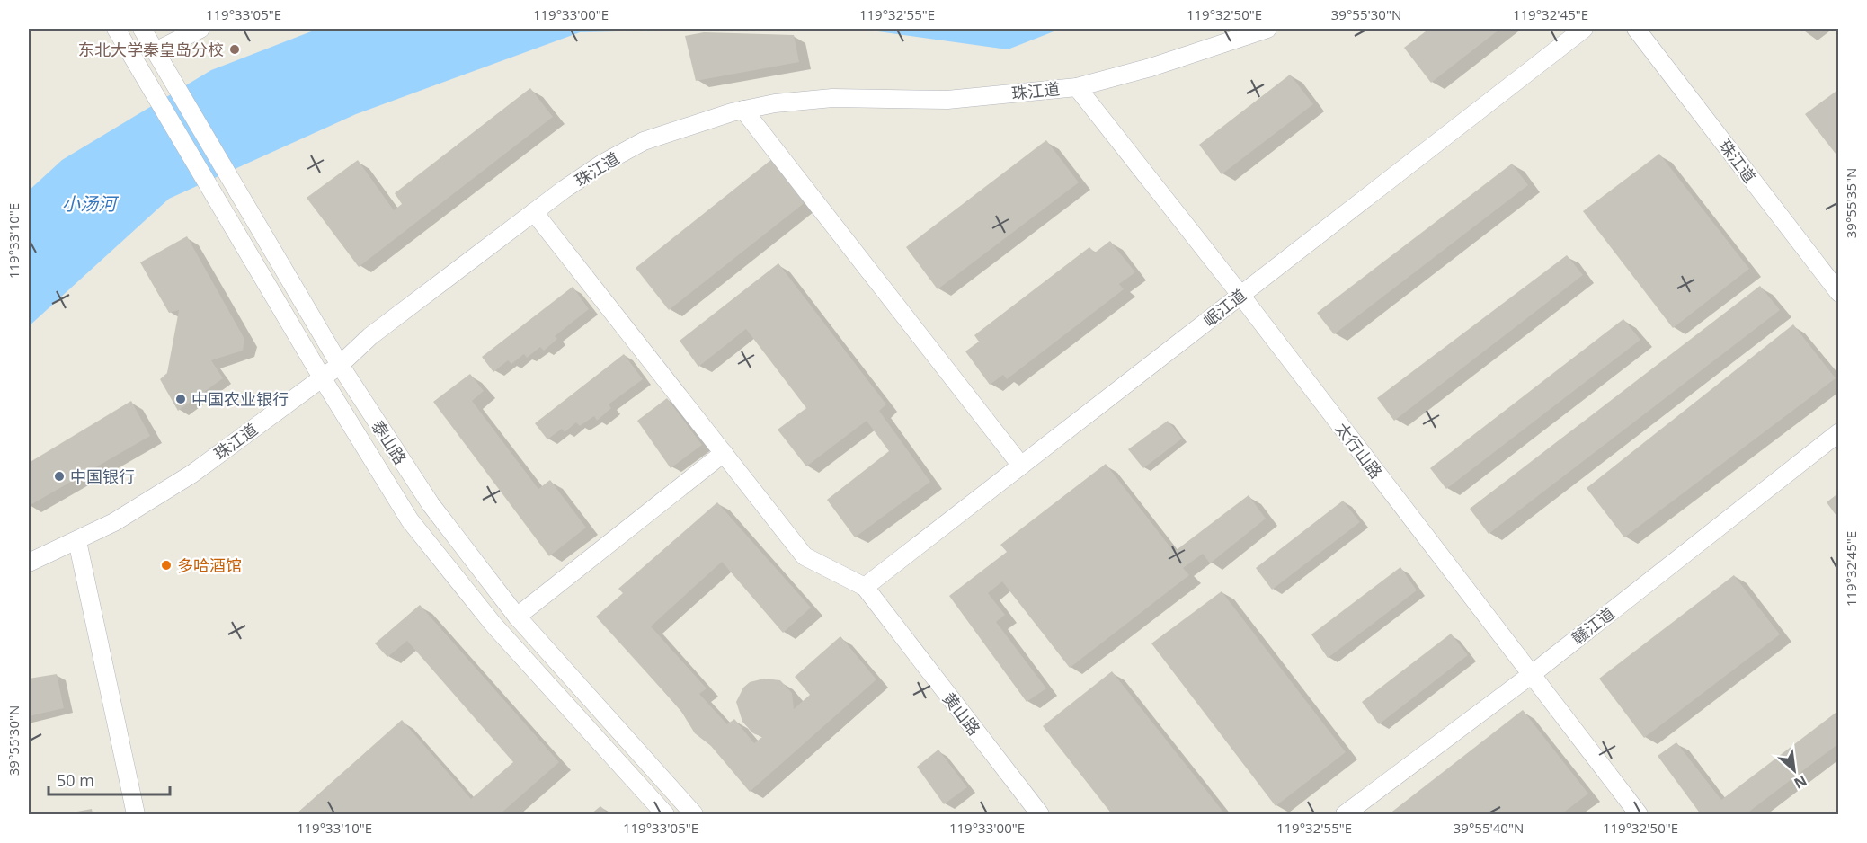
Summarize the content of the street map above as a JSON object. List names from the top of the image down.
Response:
{
  "streets": {
    "street": [
      "珠江道",
      "岷江道",
      "泰山路",
      "太行山路",
      "赣江道",
      "黄山路"
    ]
  },
  "crossings": [
    ["珠江道", "泰山路"],
    ["珠江道", "太行山路"],
    ["岷江道", "太行山路"],
    ["岷江道", "黄山路"],
    ["太行山路", "赣江道"]
  ],
  "water": ["小汤河"],
  "places": [
    "东北大学秦皇岛分校",
    "中国农业银行",
    "中国银行",
    "多哈酒馆"
  ],
  "scale_bar": "50 m",
  "north": "bottom right",
  "coordinates": [
    "119°33'05\"E",
    "119°33'00\"E",
    "119°32'55\"E",
    "119°32'50\"E",
    "39°55'30\"N",
    "119°32'45\"E",
    "39°55'35\"N",
    "119°33'10\"E",
    "39°55'40\"N"
  ]
}
